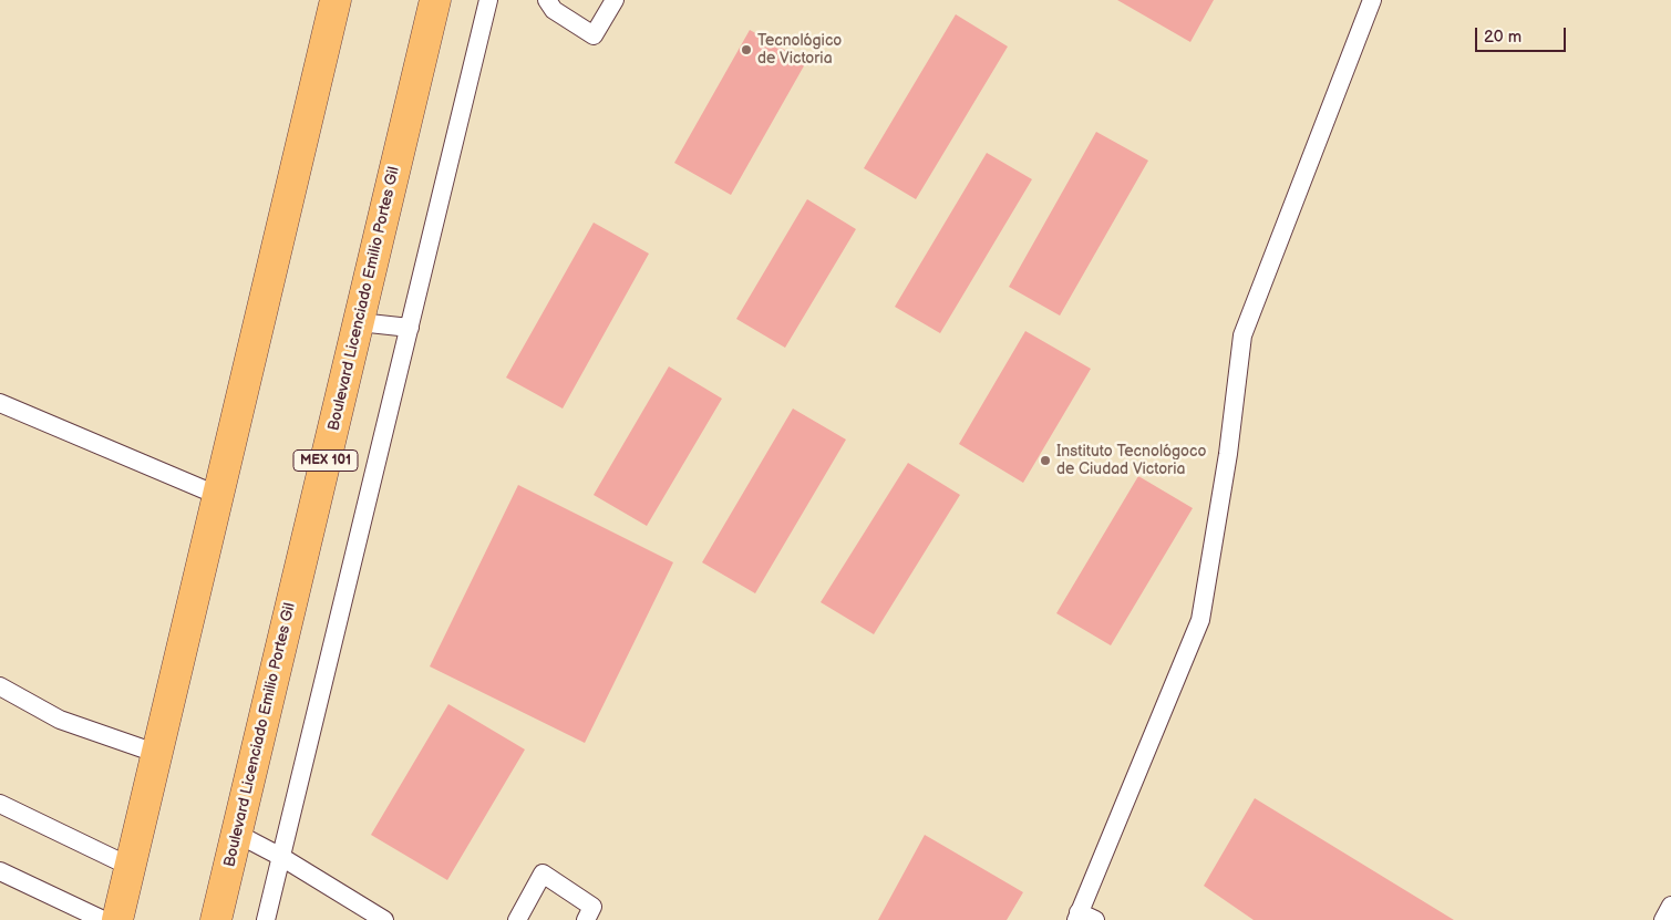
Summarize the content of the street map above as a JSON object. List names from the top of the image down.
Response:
{
  "streets": {
    "main road": ["Boulevard Licenciado Emilio Portes Gil", "MEX 101"]
  },
  "places": ["Tecnológico de Victoria", "Instituto Tecnológoco de Ciudad Victoria"],
  "scale_bar": "20 m"
}
